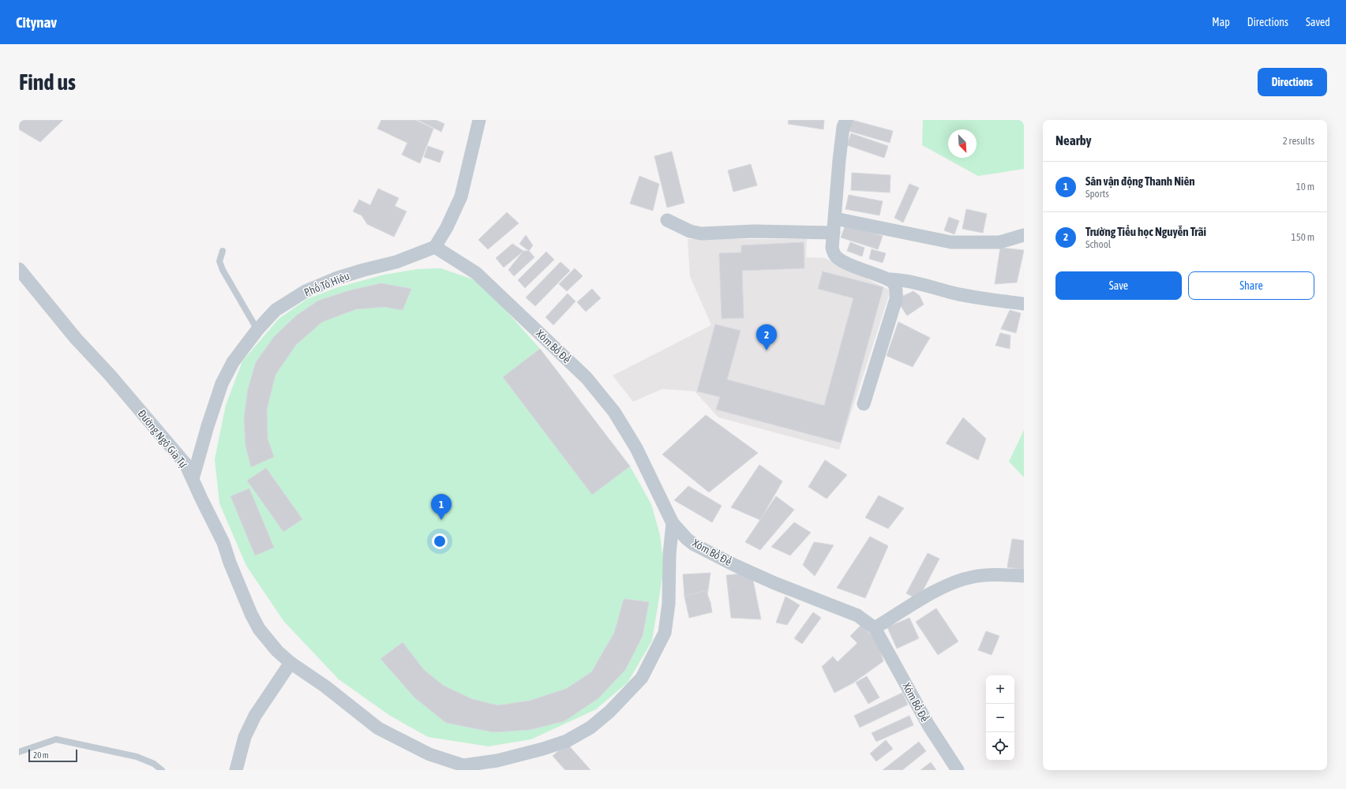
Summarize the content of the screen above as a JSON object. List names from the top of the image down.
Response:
{
  "streets": {
    "street": ["Phố Tô Hiệu", "Xóm Bồ Đề", "Đường Ngô Gia Tự"]
  },
  "crossings": [
    ["Phố Tô Hiệu", "Xóm Bồ Đề"],
    ["Phố Tô Hiệu", "Đường Ngô Gia Tự"]
  ],
  "scale_bar": "20 m",
  "north": "bottom right",
  "page": {
    "header": "Citynav",
    "nav": ["Map", "Directions", "Saved"],
    "buttons": [
      "Directions",
      ["Save", "Share"]
    ],
    "title": "Find us",
    "heading": ["Nearby", "2 results"],
    "list": [
      {
        "mark": "1",
        "name": "Sân vận động Thanh Niên",
        "note": "Sports",
        "value": "10 m"
      },
      {
        "mark": "2",
        "name": "Trường Tiểu học Nguyễn Trãi",
        "note": "School",
        "value": "150 m"
      }
    ],
    "pins": ["2", "1"],
    "map_buttons": ["+", "−"],
    "scale": "20 m"
  }
}
